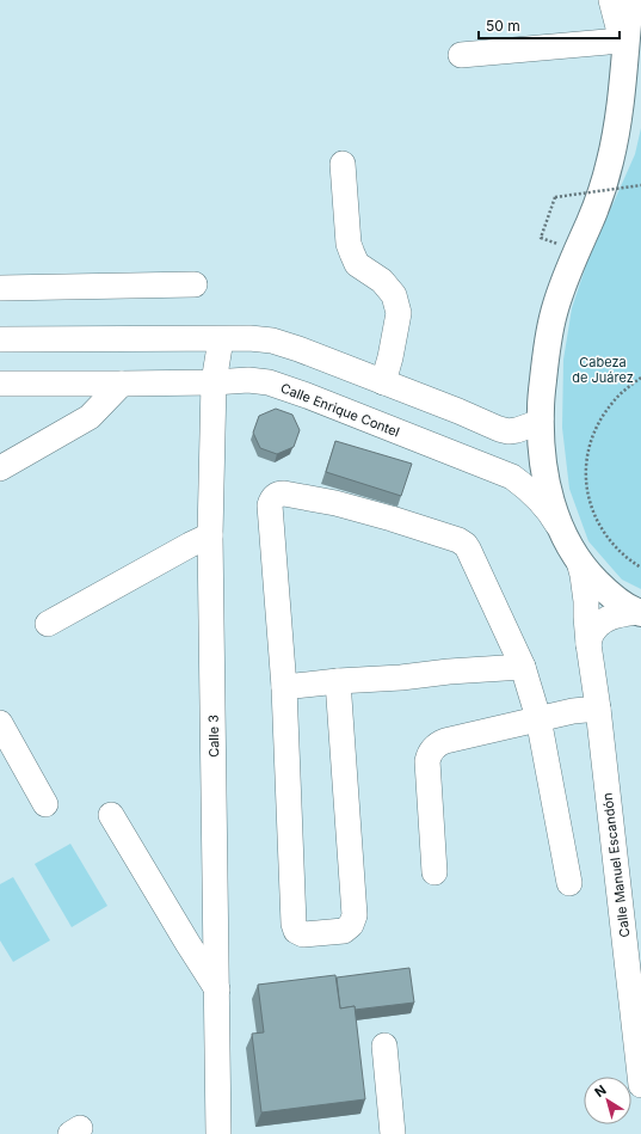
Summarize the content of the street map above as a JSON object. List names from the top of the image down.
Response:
{
  "streets": {
    "street": ["Calle Enrique Contel", "Calle 3", "Calle Manuel Escandón"]
  },
  "crossings": [
    ["Calle Enrique Contel", "Calle 3"]
  ],
  "parks": ["Cabeza de Juárez"],
  "scale_bar": "50 m",
  "north": "top left"
}
